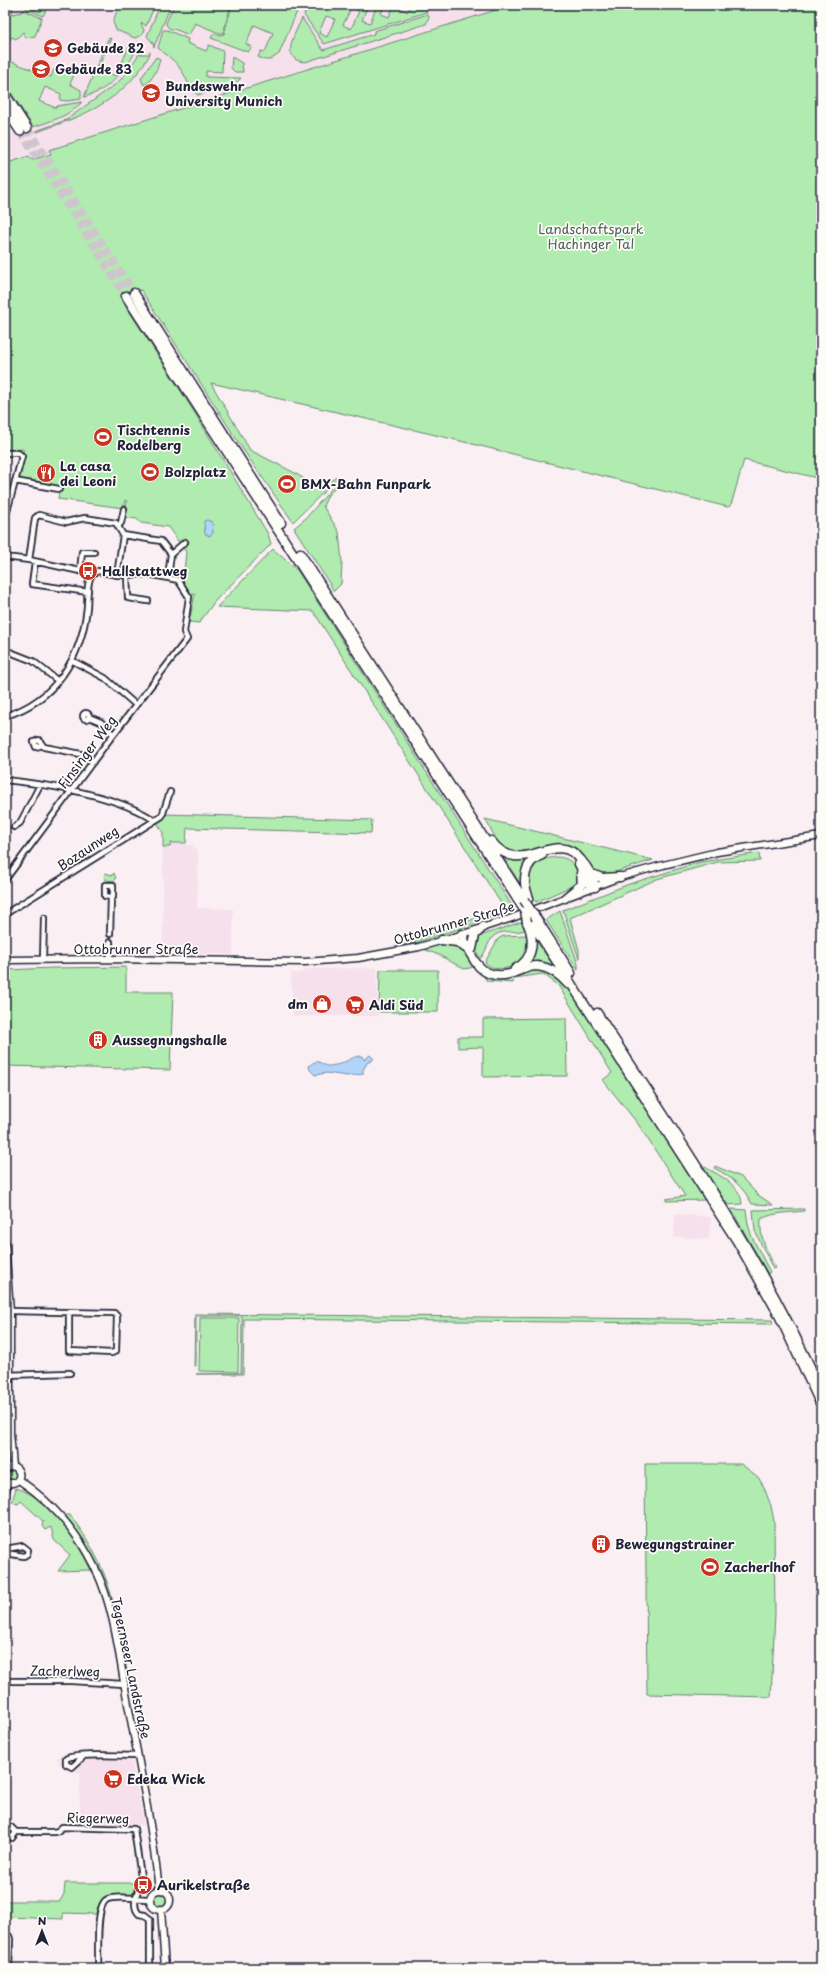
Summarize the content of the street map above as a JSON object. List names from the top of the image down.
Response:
{
  "streets": {
    "main road": ["Ottobrunner Straße", "Tegernseer Landstraße"],
    "street": [
      "Finsinger Weg",
      "Bozaunweg",
      "Zacherlweg",
      "Riegerweg"
    ]
  },
  "crossings": [
    ["Tegernseer Landstraße", "Zacherlweg"]
  ],
  "parks": ["Landschaftspark Hachinger Tal"],
  "places": {
    "school or university": ["Gebäude 82", "Gebäude 83", "Bundeswehr University Munich"],
    "sports": [
      "Tischtennis Rodelberg",
      "Bolzplatz",
      "BMX-Bahn Funpark",
      "Zacherlhof"
    ],
    "restaurant": ["La casa dei Leoni"],
    "bus stop": ["Hallstattweg", "Aurikelstraße"],
    "shop": ["dm"],
    "supermarket": ["Aldi Süd", "Edeka Wick"],
    "building": ["Aussegnungshalle", "Bewegungstrainer"]
  },
  "north": "top"
}
